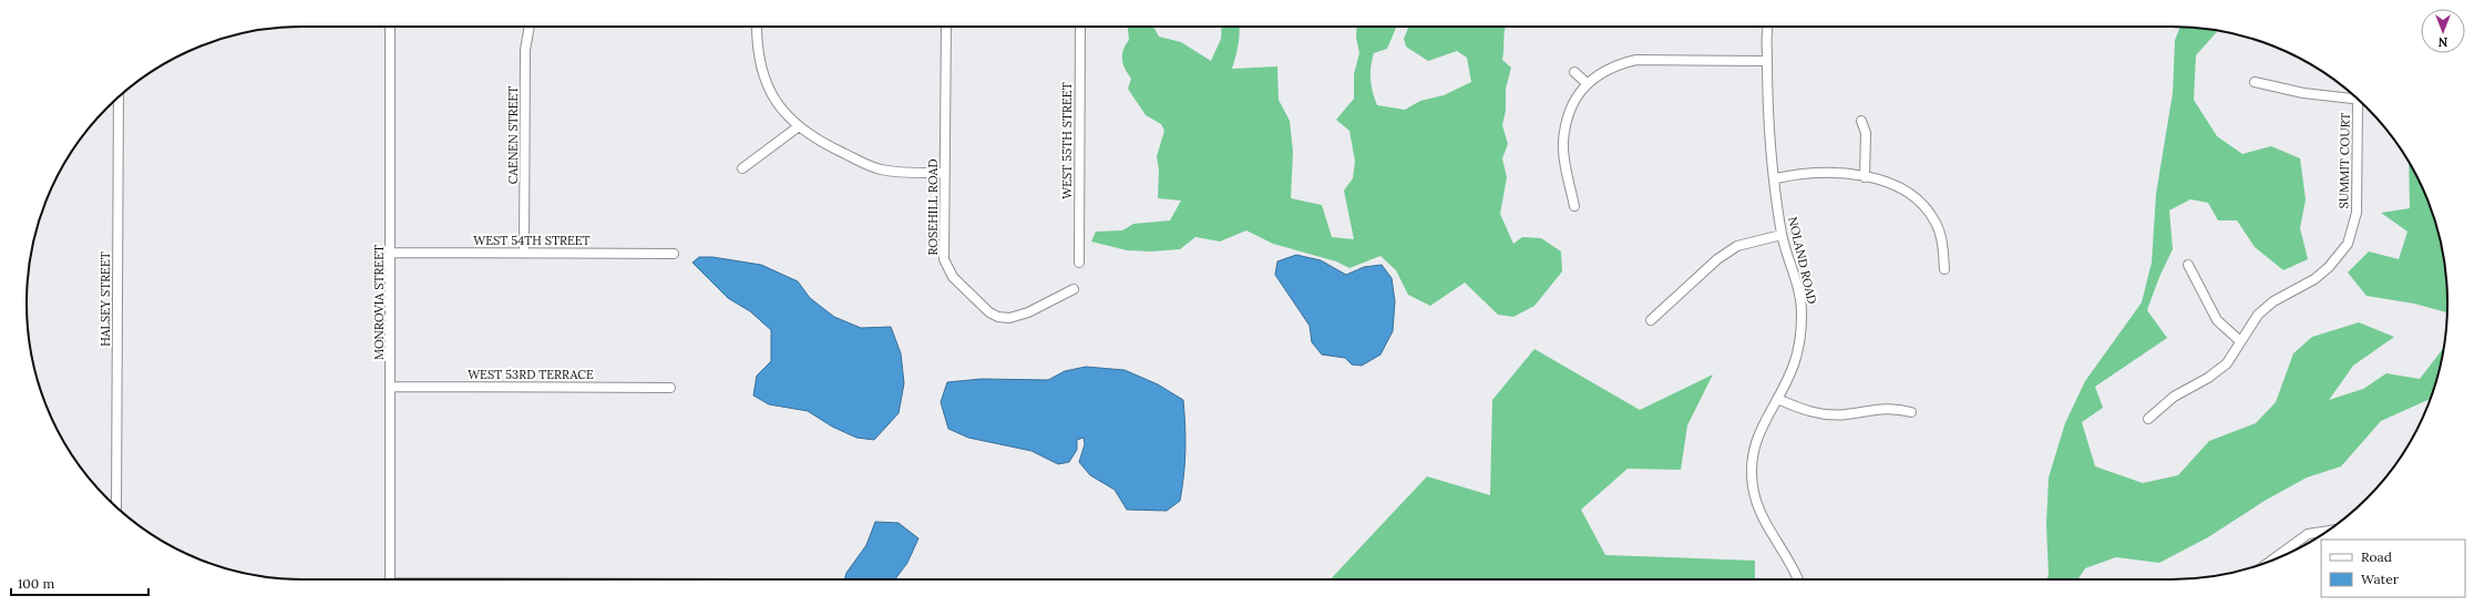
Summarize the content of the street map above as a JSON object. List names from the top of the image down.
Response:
{
  "streets": {
    "street": [
      "CAENEN STREET",
      "WEST 55TH STREET",
      "SUMMIT COURT",
      "ROSEHILL ROAD",
      "WEST 54TH STREET",
      "NOLAND ROAD",
      "HALSEY STREET",
      "MONROVIA STREET",
      "WEST 53RD TERRACE"
    ]
  },
  "crossings": [
    ["CAENEN STREET", "WEST 54TH STREET"],
    ["WEST 54TH STREET", "MONROVIA STREET"],
    ["MONROVIA STREET", "WEST 53RD TERRACE"]
  ],
  "legend": ["Road", "Water"],
  "scale_bar": "100 m",
  "north": "bottom"
}
